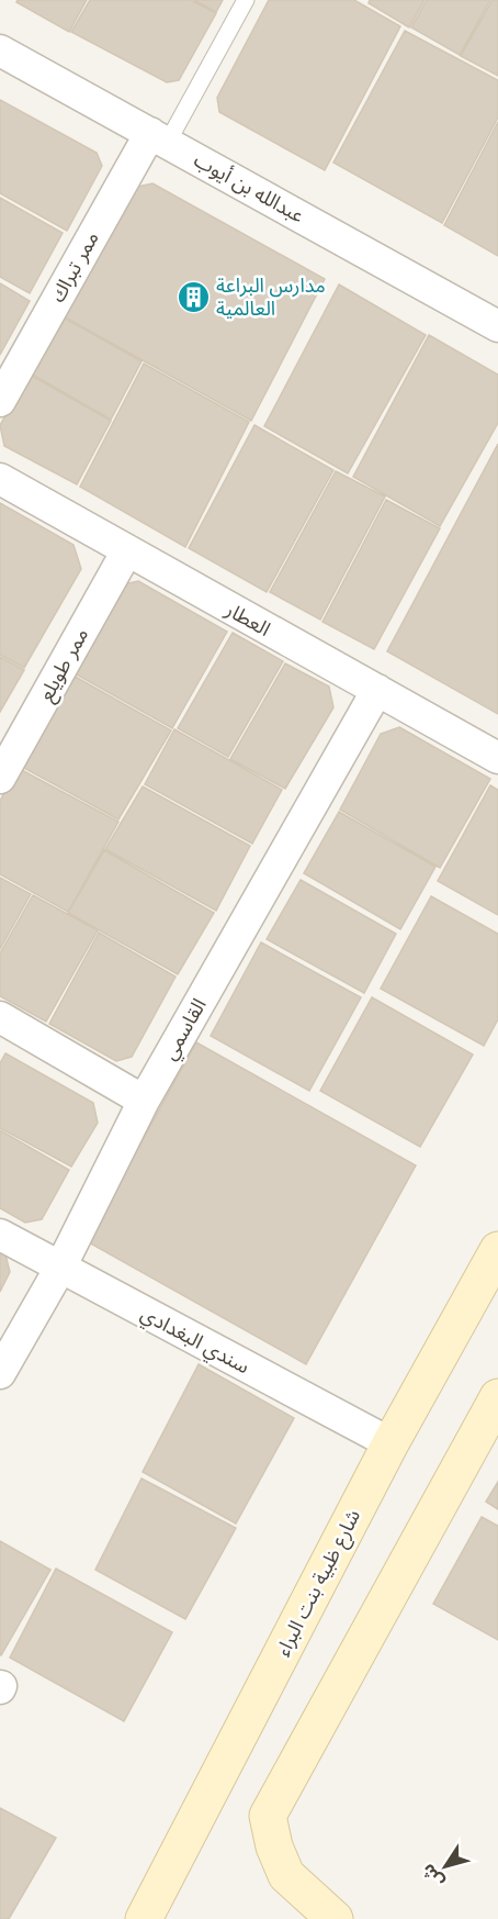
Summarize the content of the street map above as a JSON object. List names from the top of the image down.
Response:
{
  "streets": {
    "street": [
      "عبدالله بن أيوب",
      "ممر تبراك",
      "العطار",
      "ممر طويلع",
      "القاسمي",
      "سندي البغدادي",
      "شارع ظبية بنت البراء"
    ]
  },
  "crossings": [
    ["عبدالله بن أيوب", "ممر تبراك"],
    ["العطار", "ممر طويلع"],
    ["العطار", "القاسمي"],
    ["القاسمي", "سندي البغدادي"],
    ["سندي البغدادي", "شارع ظبية بنت البراء"]
  ],
  "places": {
    "building": ["مدارس البراعة العالمية"]
  },
  "north": "bottom left"
}
